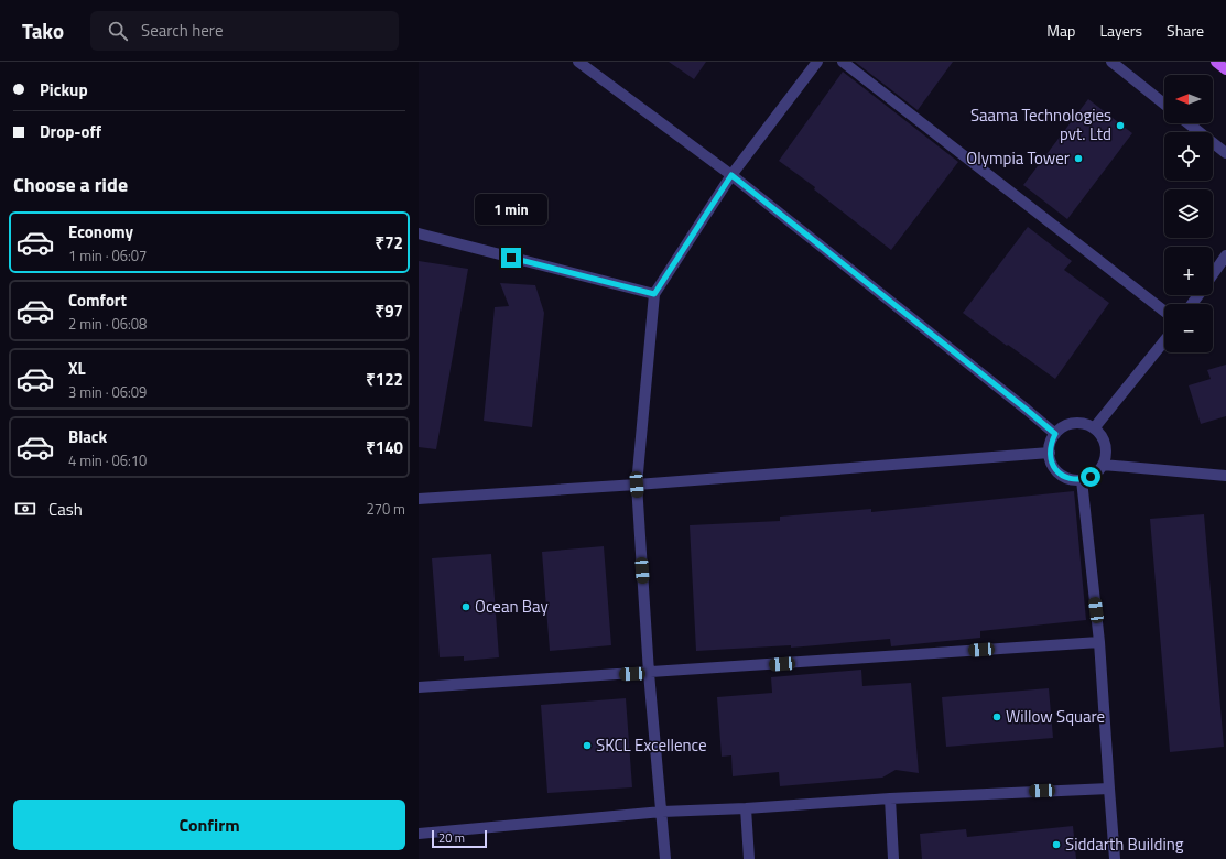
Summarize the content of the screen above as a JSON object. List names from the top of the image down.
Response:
{
  "places": [
    "Saama Technologies pvt. Ltd",
    "Olympia Tower",
    "Ocean Bay",
    "Willow Square",
    "SKCL Excellence",
    "Siddarth Building"
  ],
  "scale_bar": "20 m",
  "north": "left",
  "page": {
    "header": "Tako",
    "search": "Search here",
    "nav": ["Map", "Layers", "Share"],
    "banner": ["Pickup", "Drop-off"],
    "map_buttons": ["+", "−"],
    "heading": "Choose a ride",
    "bubble": "1 min",
    "list": [
      {
        "name": "Economy",
        "note": "1 min · 06:07",
        "value": "₹72"
      },
      {
        "name": "Comfort",
        "note": "2 min · 06:08",
        "value": "₹97"
      },
      {
        "name": "XL",
        "note": "3 min · 06:09",
        "value": "₹122"
      },
      {
        "name": "Black",
        "note": "4 min · 06:10",
        "value": "₹140"
      }
    ],
    "pay": ["Cash", "270 m"],
    "buttons": "Confirm",
    "scale": "20 m"
  }
}
